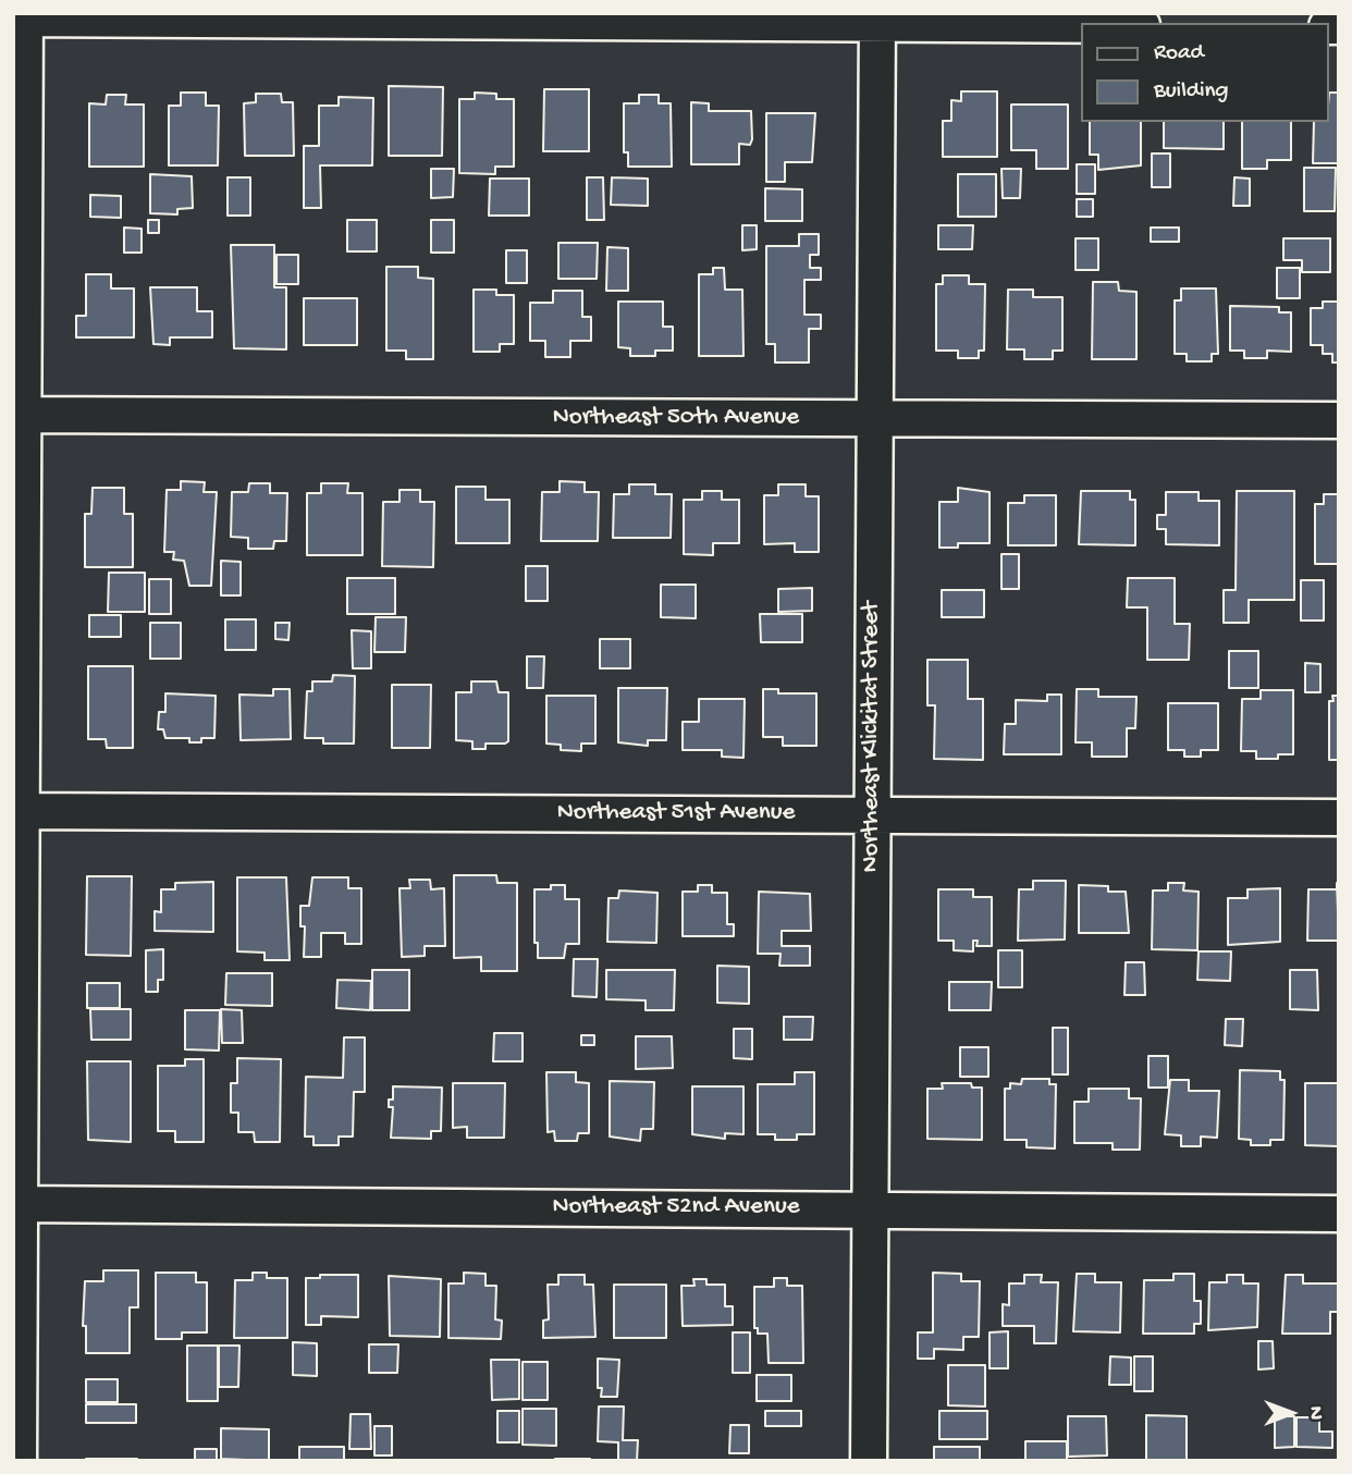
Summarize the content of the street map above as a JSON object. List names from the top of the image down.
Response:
{
  "streets": {
    "street": [
      "Northeast 50th Avenue",
      "Northeast Klickitat Street",
      "Northeast 51st Avenue",
      "Northeast 52nd Avenue"
    ]
  },
  "crossings": [
    ["Northeast 50th Avenue", "Northeast Klickitat Street"],
    ["Northeast Klickitat Street", "Northeast 51st Avenue"],
    ["Northeast Klickitat Street", "Northeast 52nd Avenue"]
  ],
  "legend": ["Road", "Building"],
  "north": "right"
}
